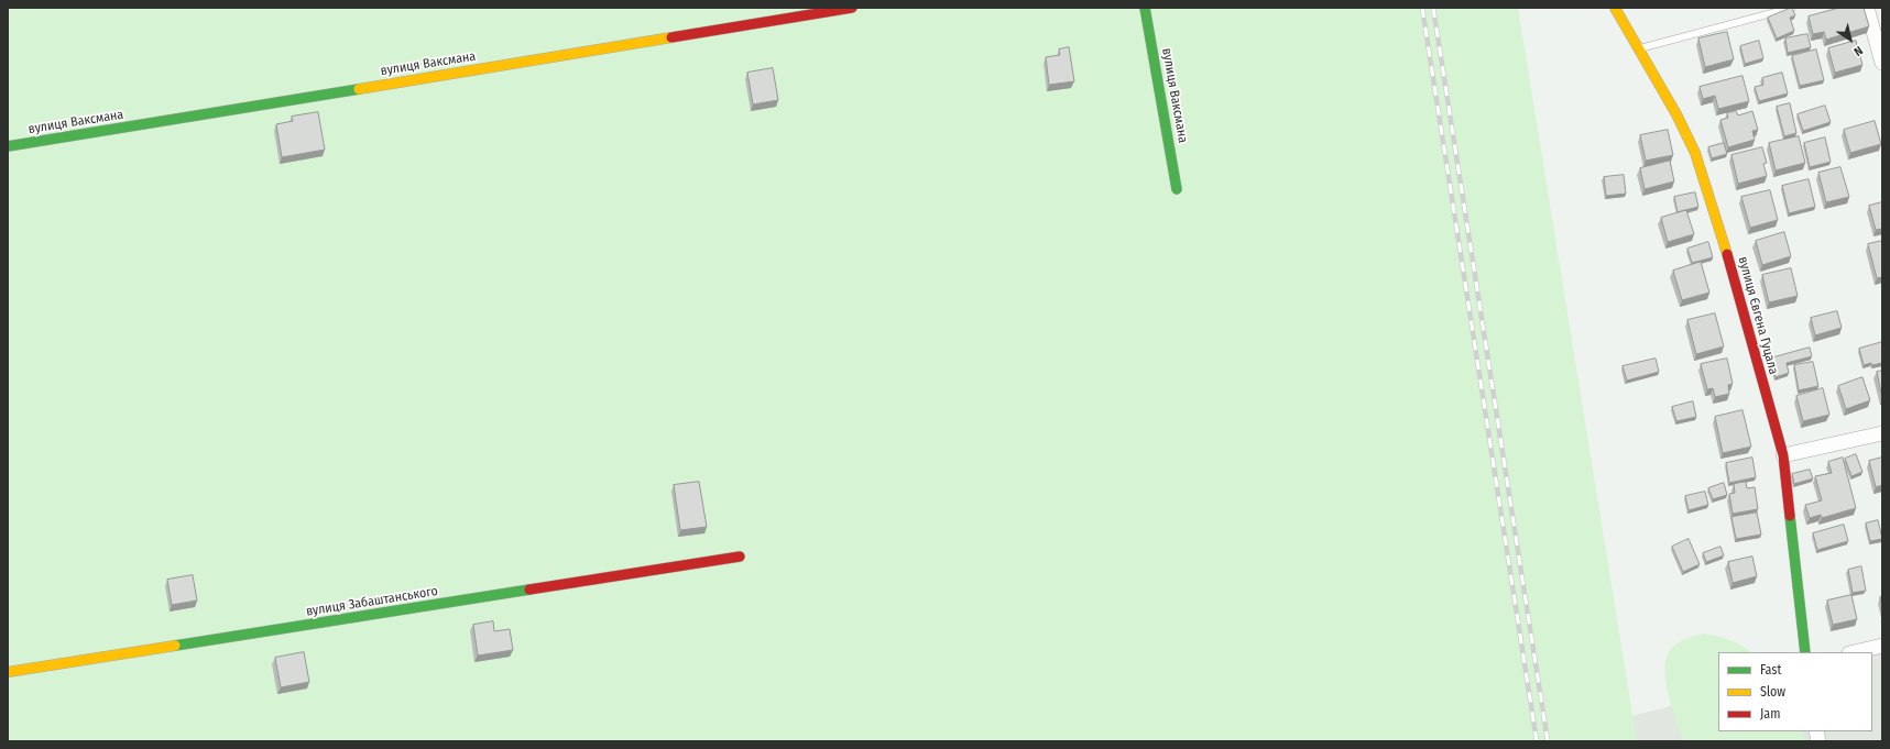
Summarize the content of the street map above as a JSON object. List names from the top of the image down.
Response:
{
  "streets": {
    "street": ["вулиця Ваксмана", "вулиця Євгена Гуцала", "вулиця Забаштанського"]
  },
  "legend": ["Fast", "Slow", "Jam"],
  "north": "bottom right"
}
